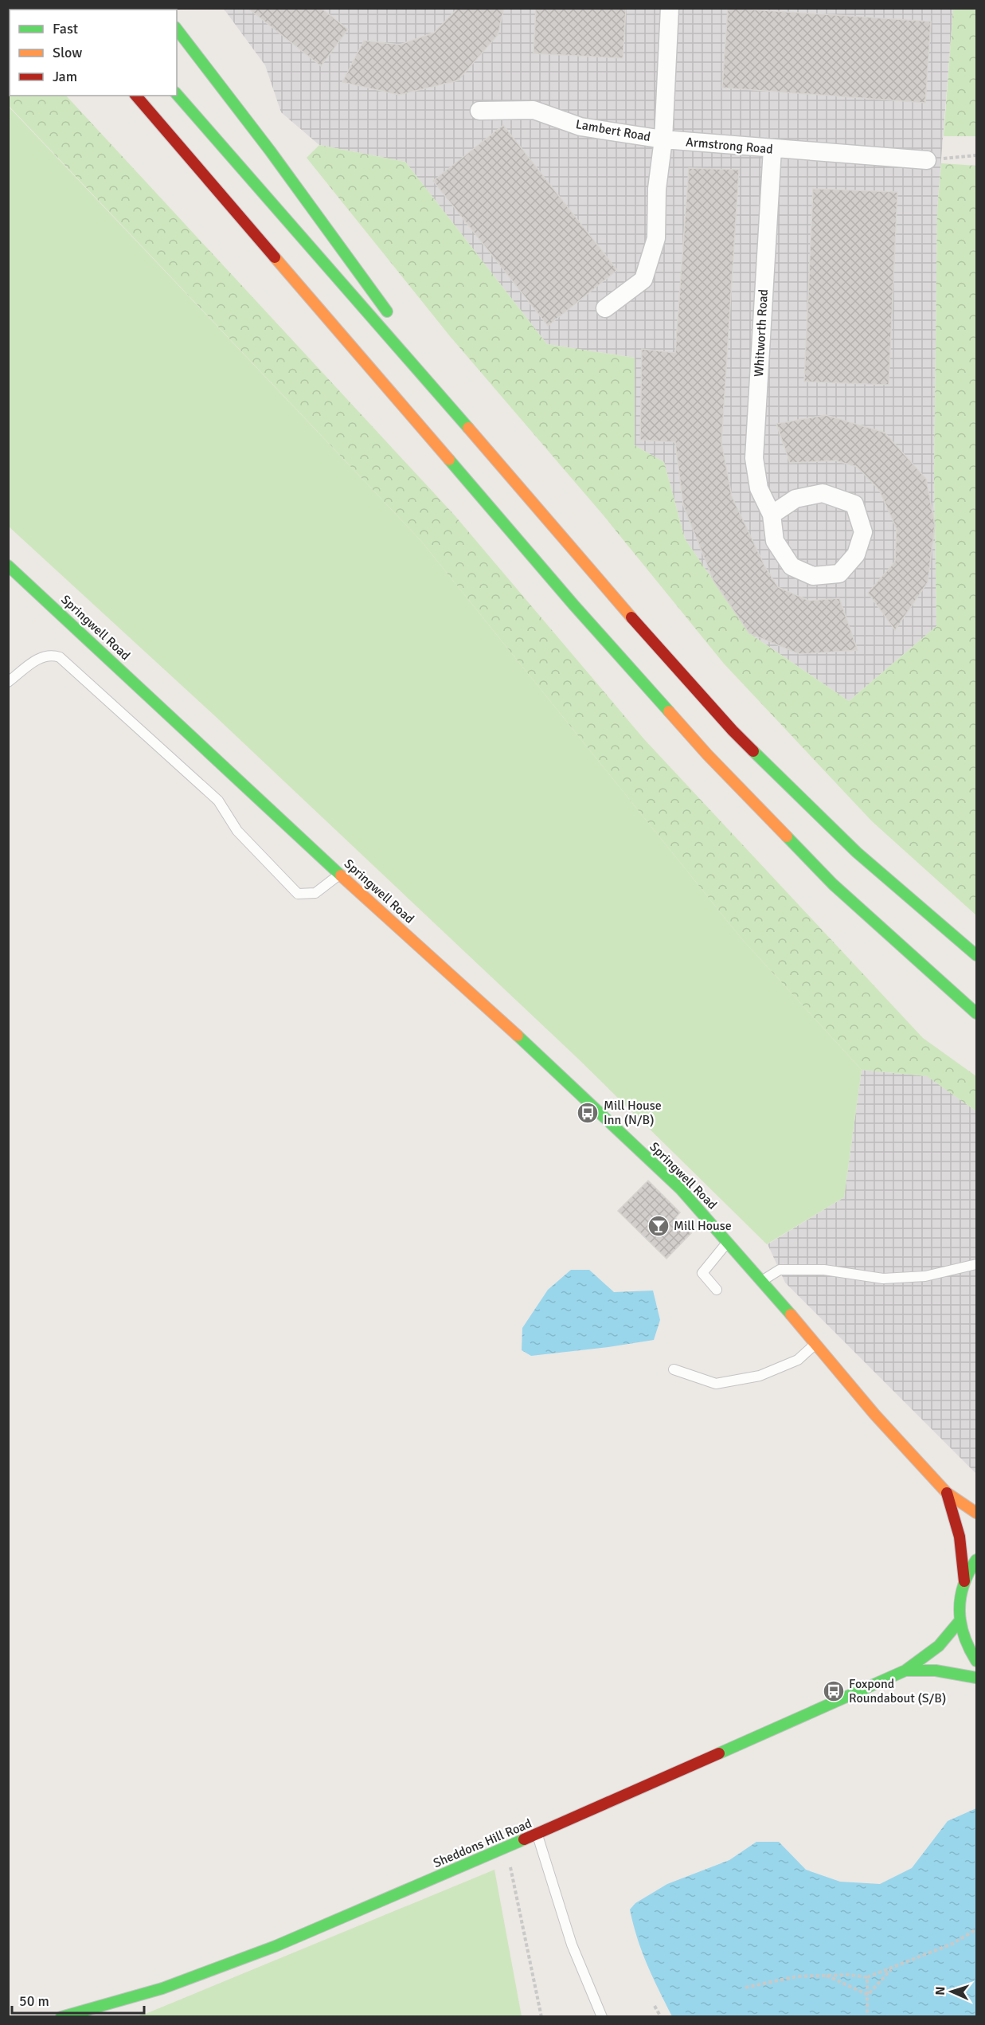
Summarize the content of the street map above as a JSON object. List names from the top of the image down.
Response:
{
  "streets": {
    "main road": ["Springwell Road", "Sheddons Hill Road"],
    "street": ["Lambert Road", "Armstrong Road", "Whitworth Road"]
  },
  "crossings": [
    ["Lambert Road", "Armstrong Road"],
    ["Armstrong Road", "Whitworth Road"]
  ],
  "places": {
    "bus stop": ["Mill House Inn (N/B)", "Foxpond Roundabout (S/B)"],
    "bar": ["Mill House"]
  },
  "legend": ["Fast", "Slow", "Jam"],
  "scale_bar": "50 m",
  "north": "left"
}
